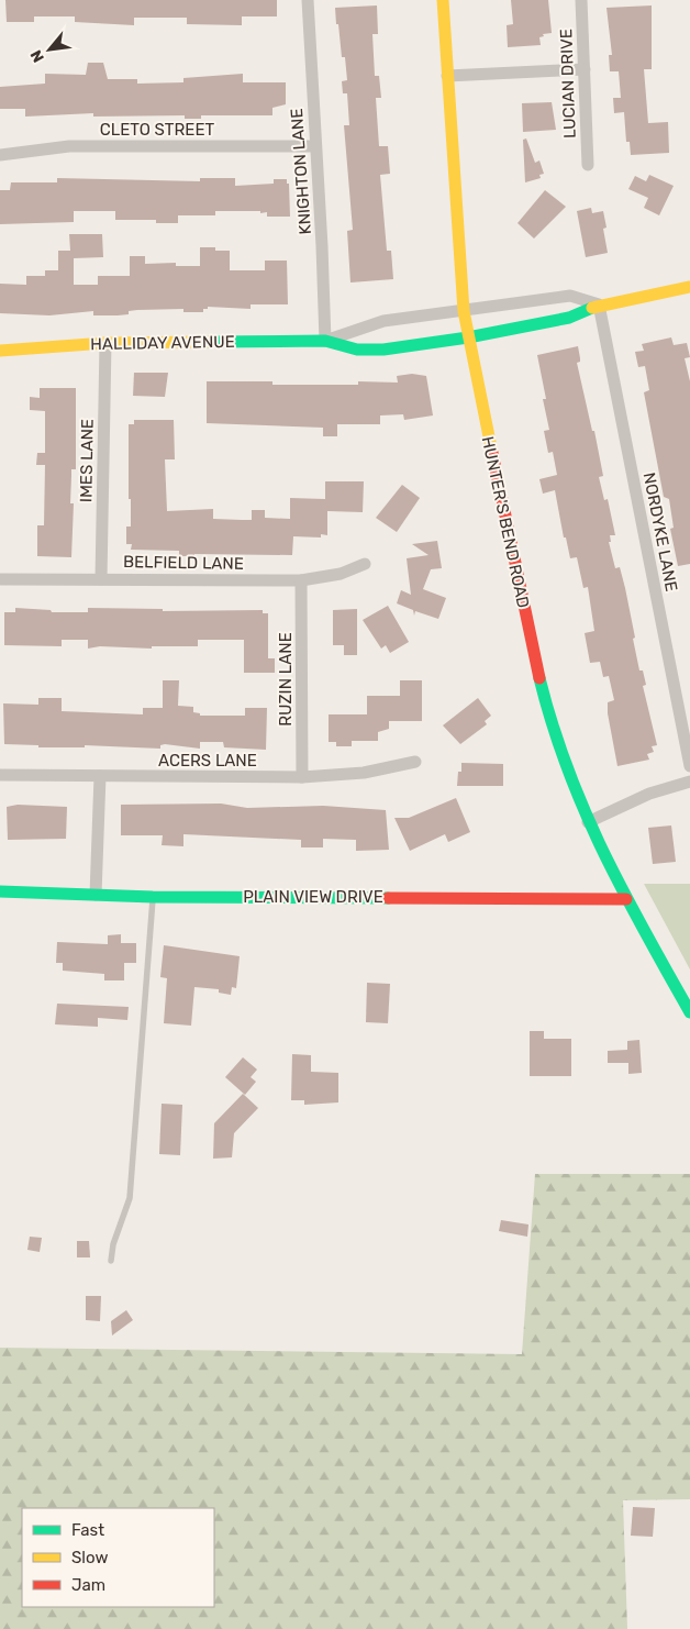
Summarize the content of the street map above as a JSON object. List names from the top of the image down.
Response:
{
  "streets": {
    "street": [
      "LUCIAN DRIVE",
      "CLETO STREET",
      "KNIGHTON LANE",
      "HALLIDAY AVENUE",
      "IMES LANE",
      "HUNTER'S BEND ROAD",
      "NORDYKE LANE",
      "BELFIELD LANE",
      "RUZIN LANE",
      "ACERS LANE",
      "PLAIN VIEW DRIVE"
    ]
  },
  "crossings": [
    ["CLETO STREET", "KNIGHTON LANE"],
    ["KNIGHTON LANE", "HALLIDAY AVENUE"],
    ["HALLIDAY AVENUE", "IMES LANE"],
    ["HALLIDAY AVENUE", "HUNTER'S BEND ROAD"],
    ["HALLIDAY AVENUE", "NORDYKE LANE"],
    ["IMES LANE", "BELFIELD LANE"],
    ["HUNTER'S BEND ROAD", "PLAIN VIEW DRIVE"],
    ["BELFIELD LANE", "RUZIN LANE"],
    ["RUZIN LANE", "ACERS LANE"]
  ],
  "legend": ["Fast", "Slow", "Jam"],
  "north": "bottom left"
}
